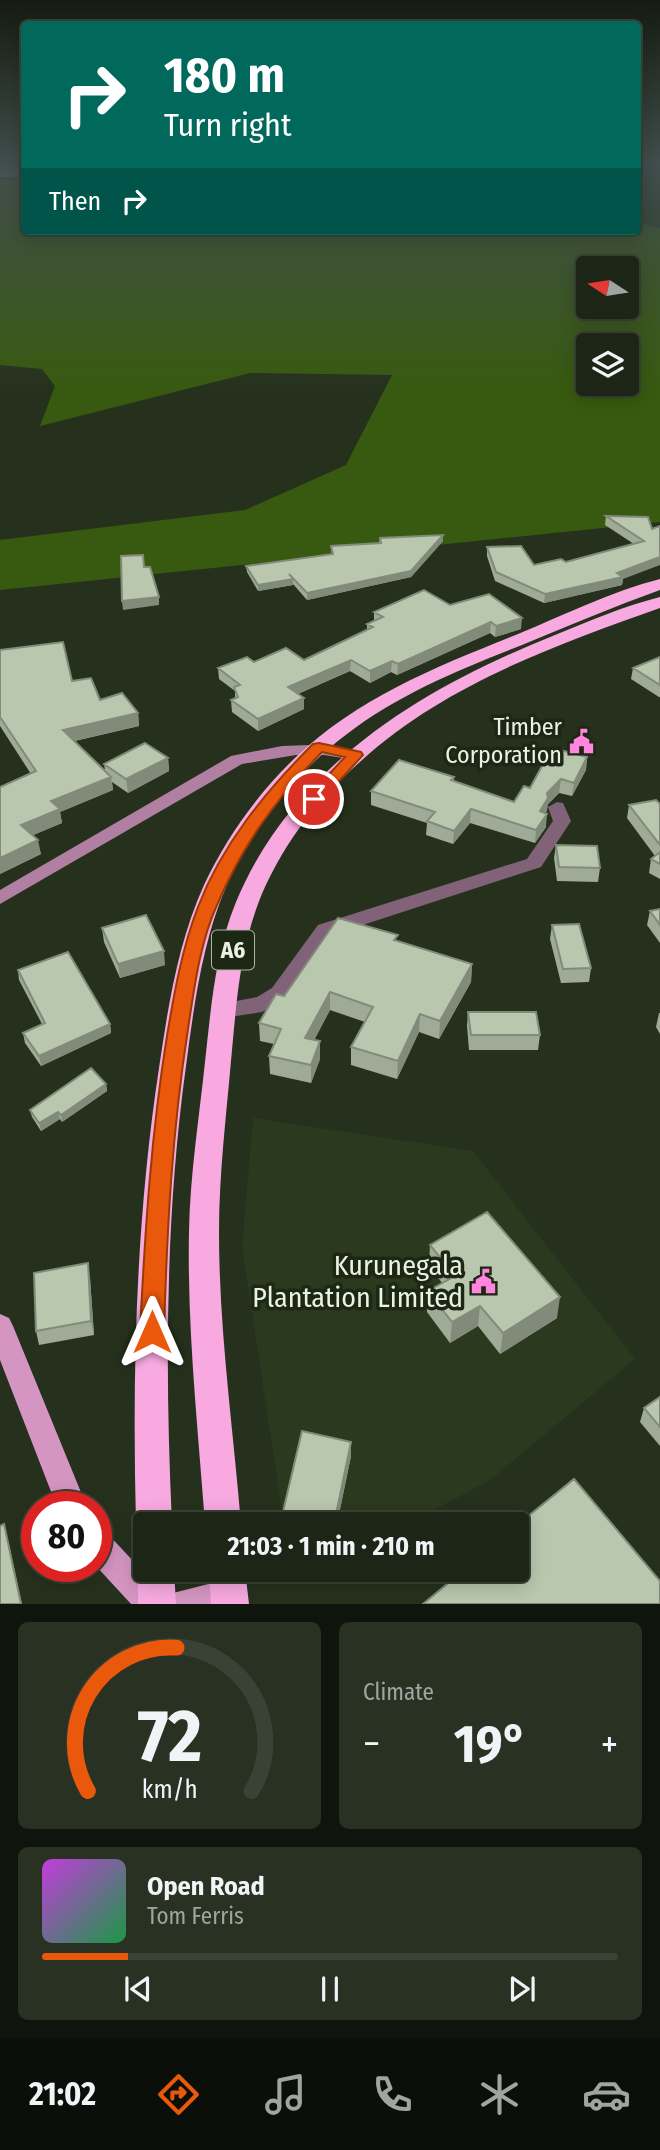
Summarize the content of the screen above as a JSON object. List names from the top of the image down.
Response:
{
  "streets": {
    "highway": ["A6"]
  },
  "places": {
    "public building": ["Timber Corporation", "Kurunegala Plantation Limited"]
  },
  "north": "left",
  "page": {
    "turn": ["180 m", "Turn right"],
    "then": "Then",
    "limit": "80",
    "trip": "21:03 · 1 min · 210 m",
    "tile": "Climate",
    "heat": ["−", "19°", "+"],
    "song": ["Open Road", "Tom Ferris"],
    "tabs": "21:02",
    "gauge": ["72", "km/h"]
  }
}
